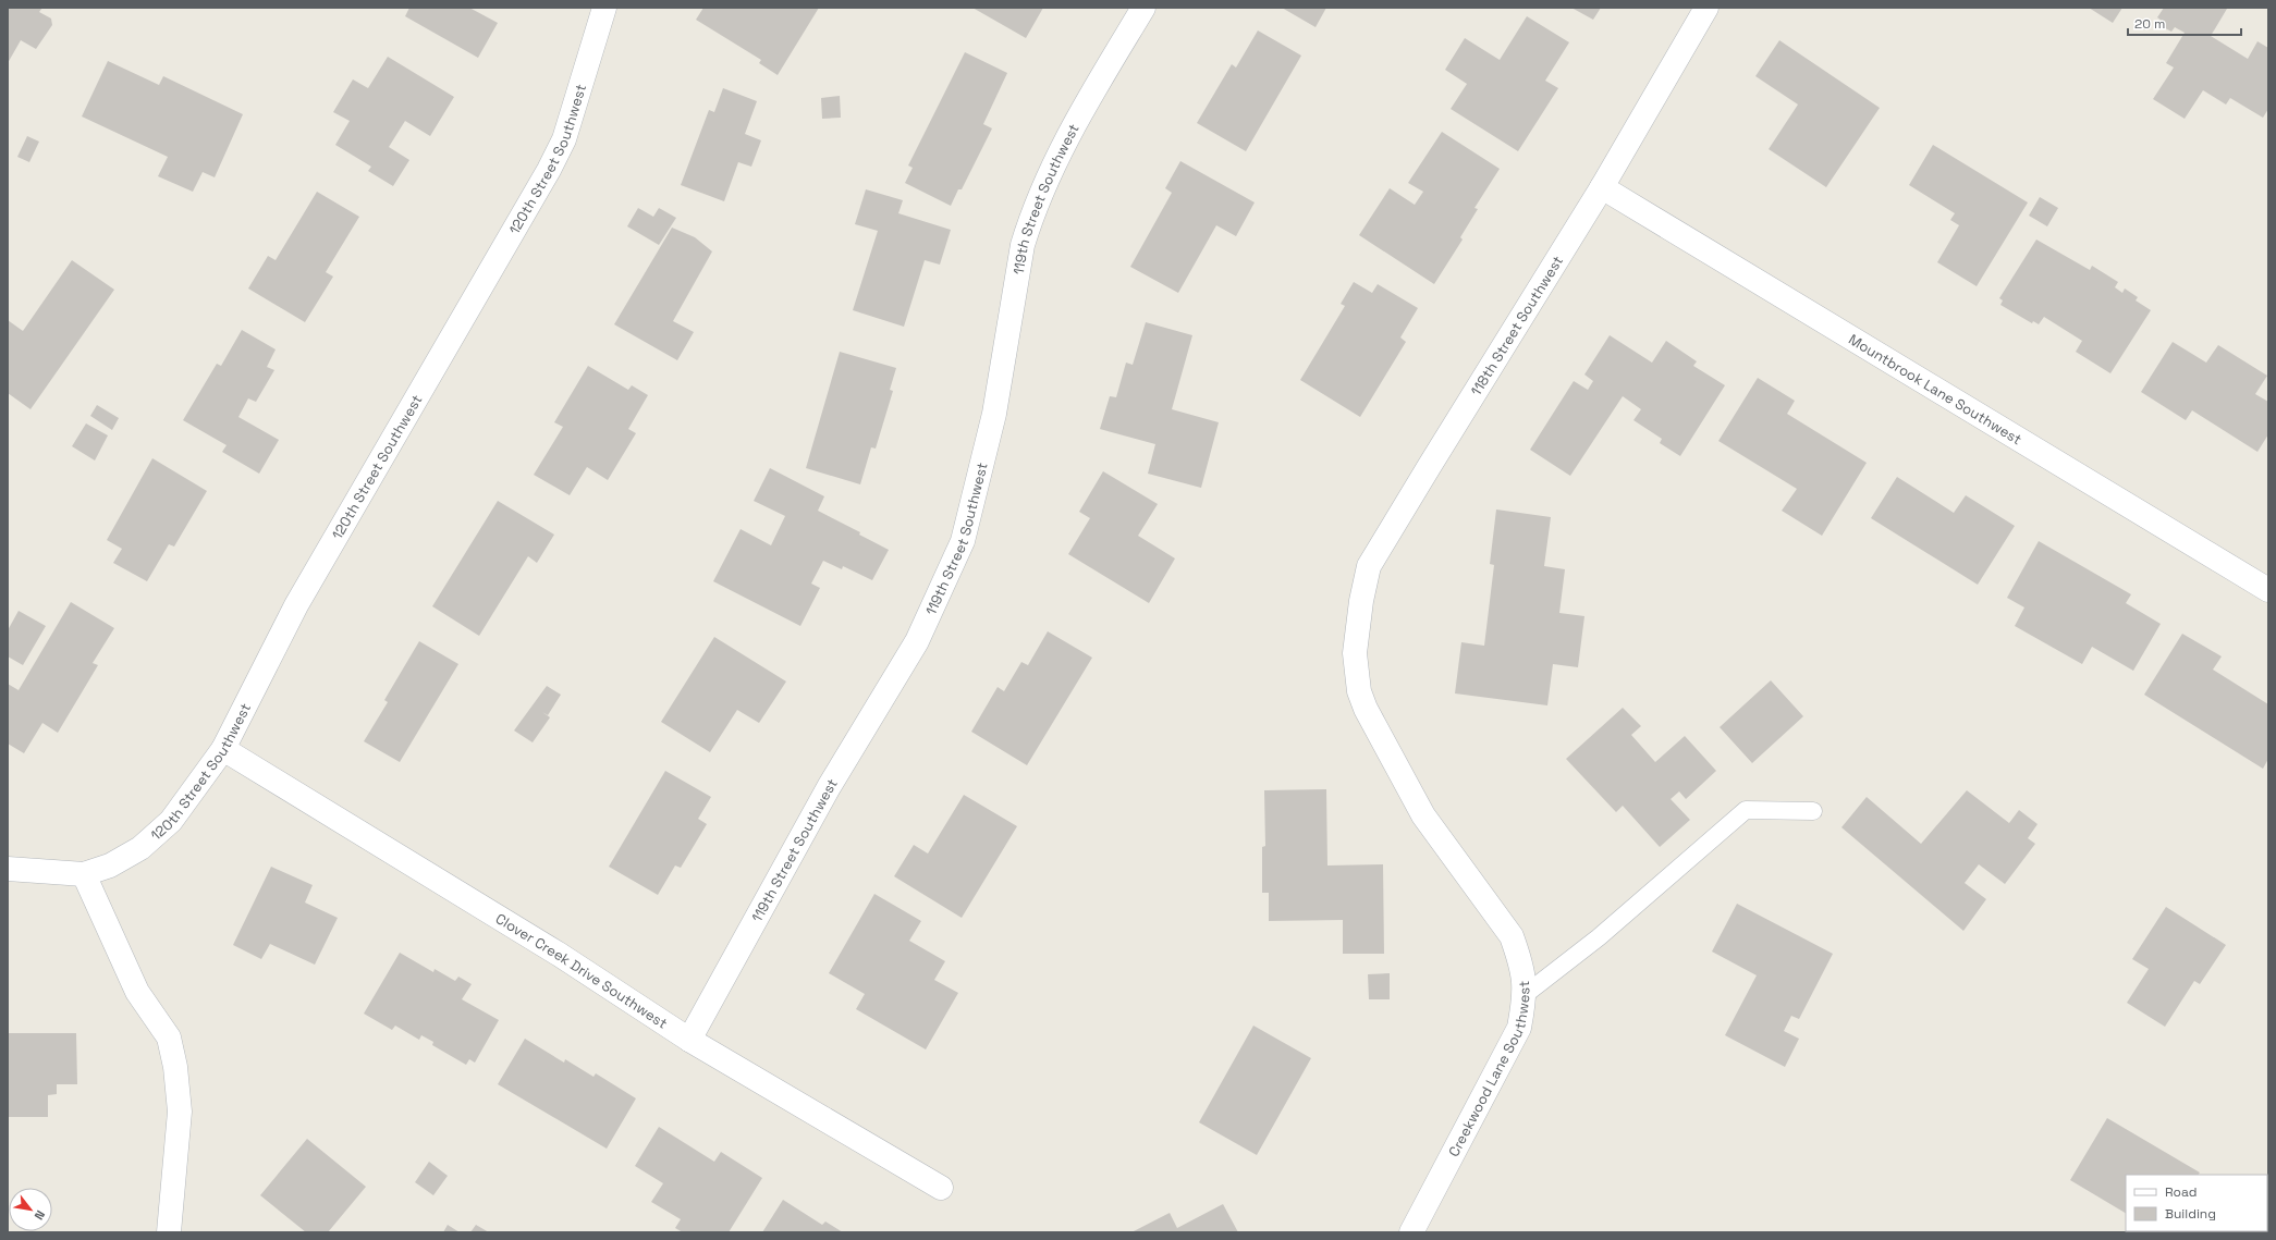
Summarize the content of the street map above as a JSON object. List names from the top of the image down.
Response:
{
  "streets": {
    "street": [
      "120th Street Southwest",
      "119th Street Southwest",
      "118th Street Southwest",
      "Mountbrook Lane Southwest",
      "Clover Creek Drive Southwest",
      "Creekwood Lane Southwest"
    ]
  },
  "crossings": [
    ["120th Street Southwest", "Clover Creek Drive Southwest"],
    ["119th Street Southwest", "Clover Creek Drive Southwest"],
    ["118th Street Southwest", "Mountbrook Lane Southwest"],
    ["118th Street Southwest", "Creekwood Lane Southwest"]
  ],
  "legend": ["Road", "Building"],
  "scale_bar": "20 m",
  "north": "bottom right"
}
